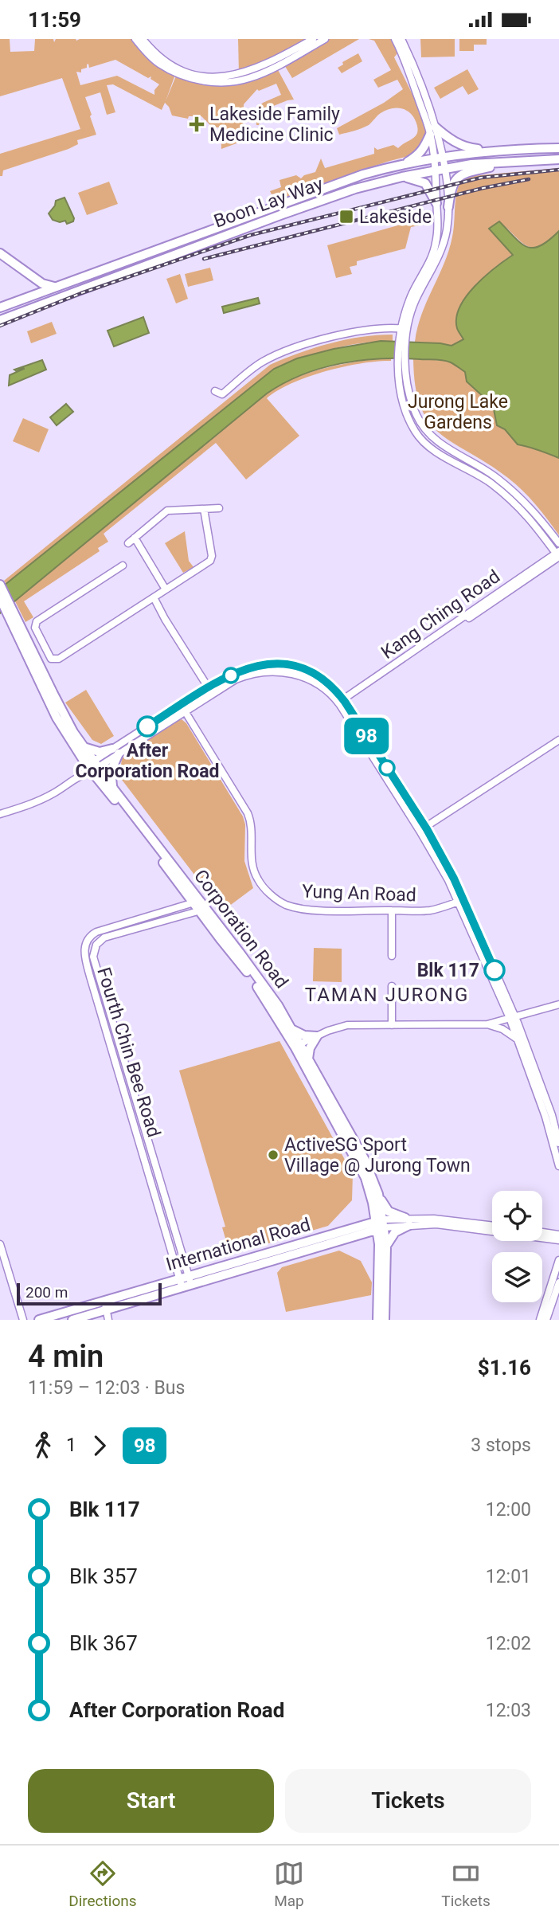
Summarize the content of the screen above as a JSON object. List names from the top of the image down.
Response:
{
  "streets": {
    "main road": ["Boon Lay Way", "Corporation Road", "International Road"],
    "street": ["Kang Ching Road", "Yung An Road", "Fourth Chin Bee Road"]
  },
  "crossings": [
    ["Corporation Road", "Fourth Chin Bee Road"],
    ["Corporation Road", "International Road"],
    ["Fourth Chin Bee Road", "International Road"]
  ],
  "districts": ["TAMAN JURONG"],
  "parks": ["Jurong Lake Gardens"],
  "places": {
    "health": ["Lakeside Family Medicine Clinic"],
    "transit": ["Lakeside"],
    "other": ["After Corporation Road", "Blk 117", "ActiveSG Sport Village @ Jurong Town"]
  },
  "lines": ["bus line 98"],
  "scale_bar": "200 m",
  "page": {
    "status": "11:59",
    "on_map": "98",
    "scale": "200 m",
    "heading": ["4 min", "11:59 – 12:03 · Bus", "$1.16"],
    "legs": ["1", "98", "3 stops"],
    "list": [
      {
        "name": "Blk 117",
        "value": "12:00"
      },
      {
        "name": "Blk 357",
        "value": "12:01"
      },
      {
        "name": "Blk 367",
        "value": "12:02"
      },
      {
        "name": "After Corporation Road",
        "value": "12:03"
      }
    ],
    "buttons": ["Start", "Tickets"],
    "tabs": ["Directions", "Map", "Tickets"]
  }
}
